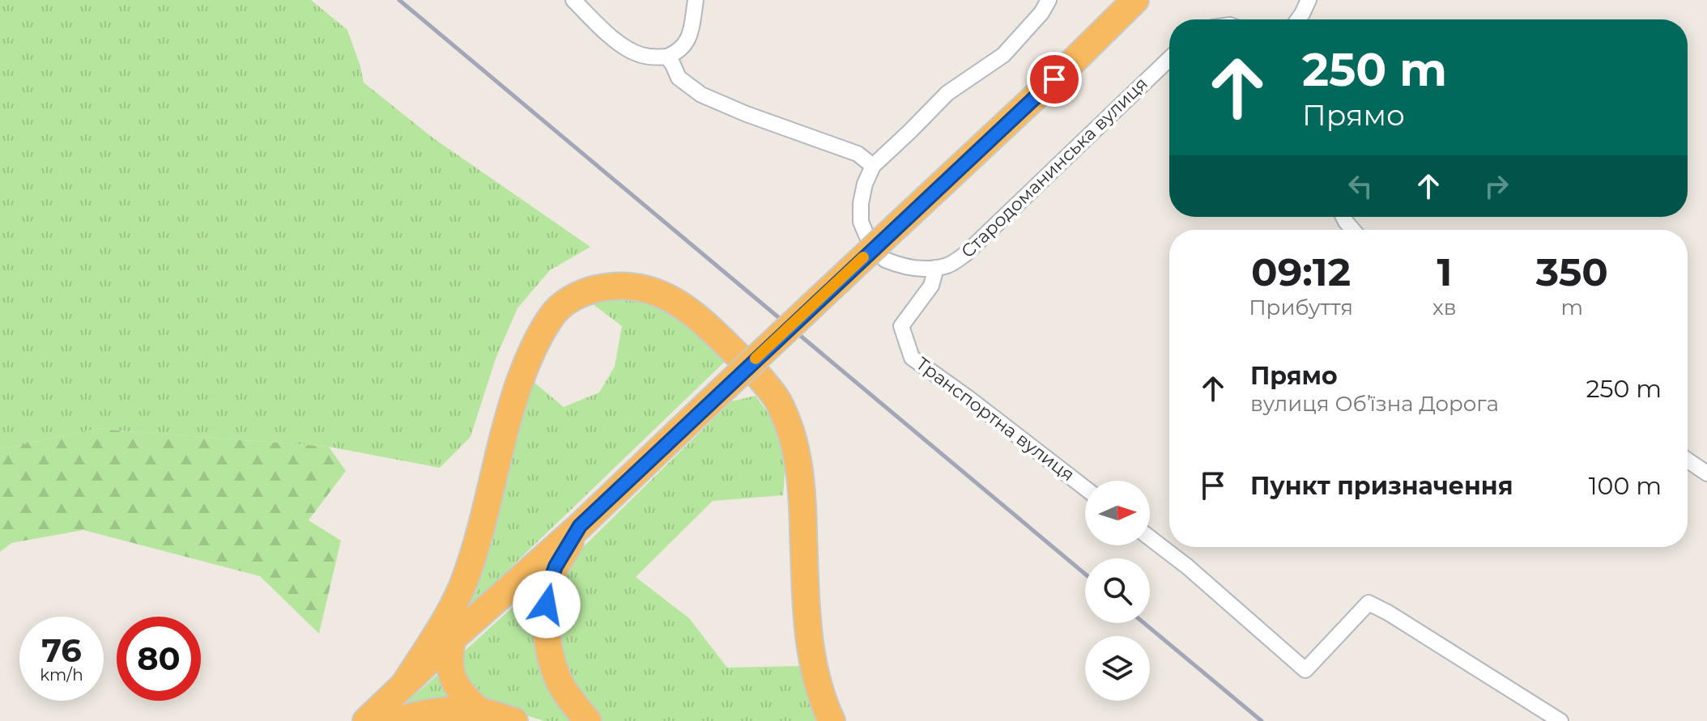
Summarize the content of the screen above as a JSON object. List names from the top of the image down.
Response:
{
  "streets": {
    "street": ["Стародоманинська вулиця", "Транспортна вулиця"]
  },
  "crossings": [
    ["Стародоманинська вулиця", "Транспортна вулиця"]
  ],
  "north": "right",
  "page": {
    "turn": ["250 m", "Прямо"],
    "eta": [
      "09:12",
      "Прибуття",
      "1",
      "хв",
      "350",
      "m"
    ],
    "list": [
      {
        "name": "Прямо",
        "note": "вулиця Обʼїзна Дорога",
        "value": "250 m"
      },
      {
        "name": "Пункт призначення",
        "value": "100 m"
      }
    ],
    "speed": "76 km/h",
    "limit": "80"
  }
}
